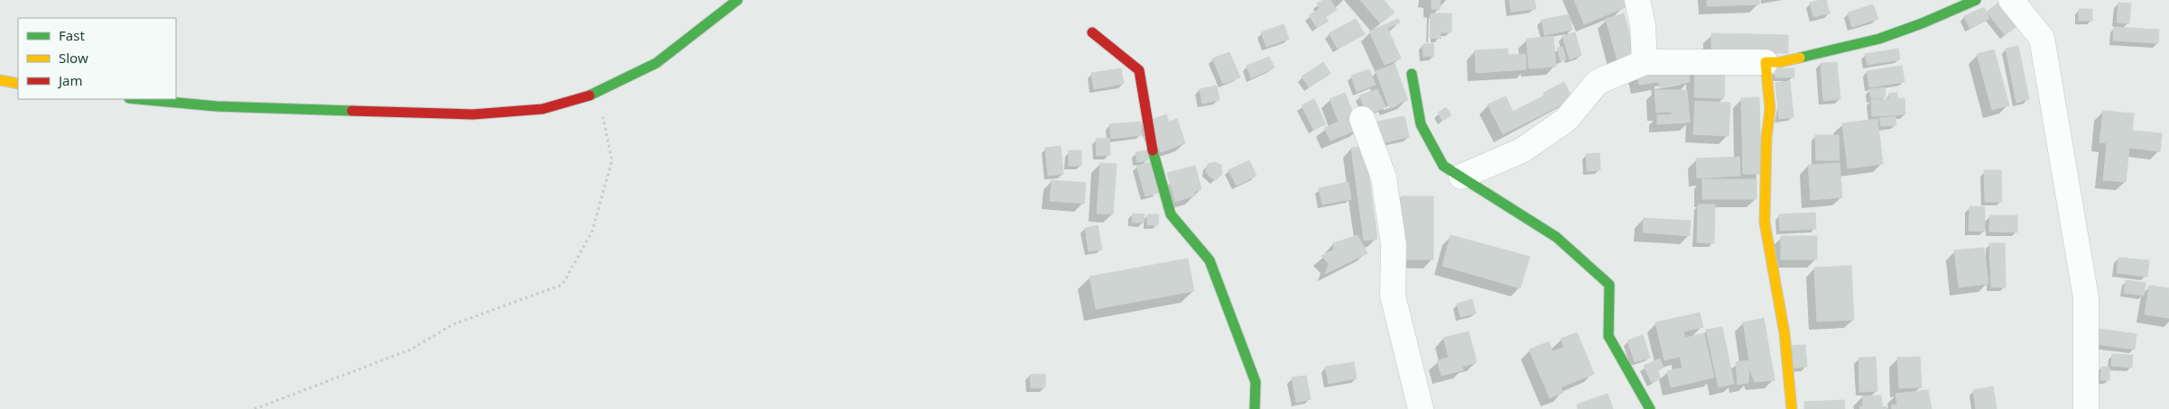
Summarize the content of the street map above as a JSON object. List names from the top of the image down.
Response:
{
  "legend": ["Fast", "Slow", "Jam"]
}
